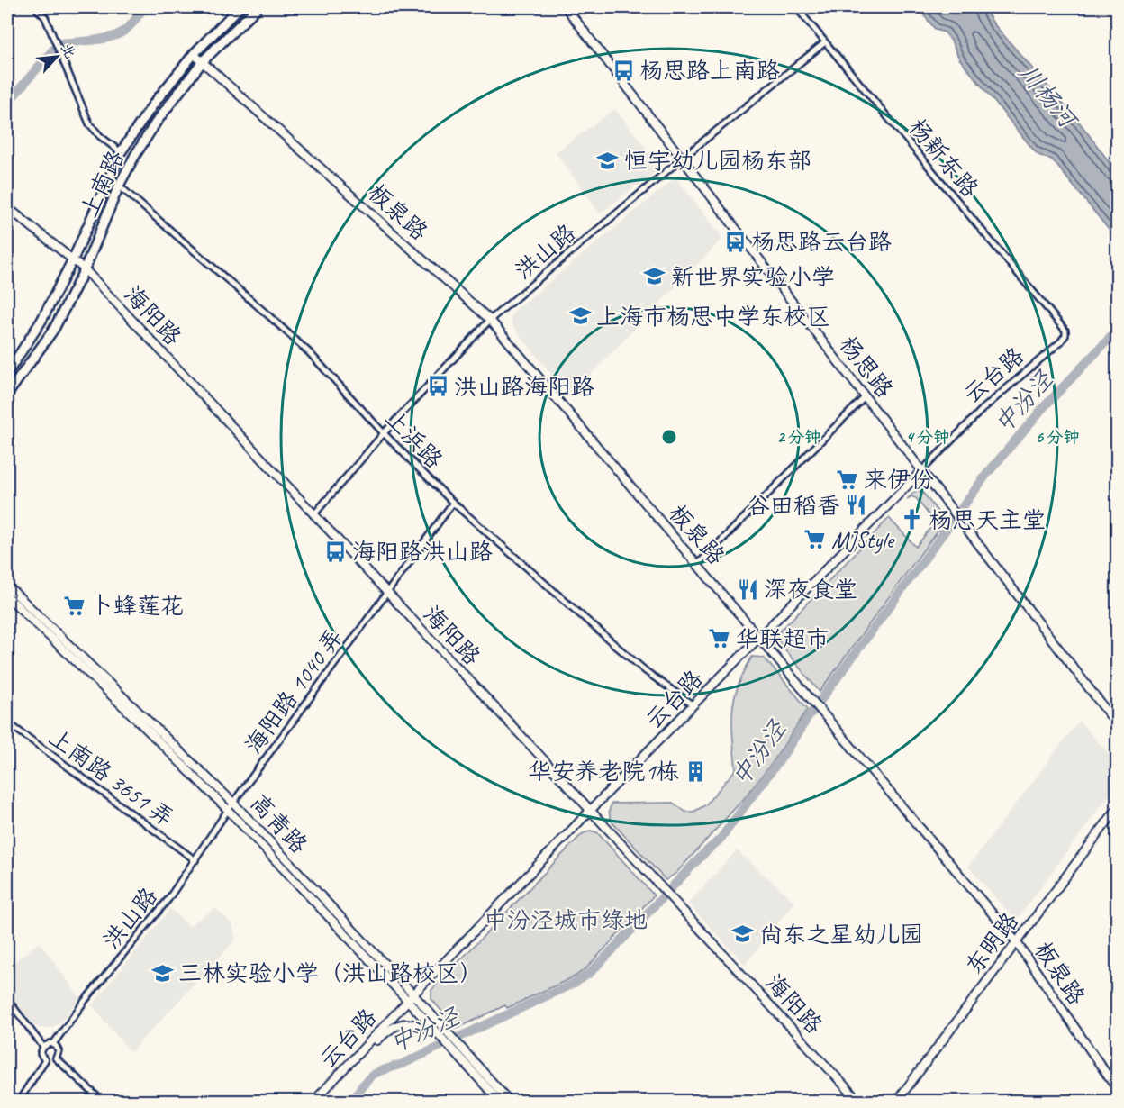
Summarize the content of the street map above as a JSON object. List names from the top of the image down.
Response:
{
  "streets": {
    "main road": ["上南路"],
    "street": [
      "杨新东路",
      "板泉路",
      "洪山路",
      "海阳路",
      "杨思路",
      "云台路",
      "上浜路",
      "海阳路 1040 弄",
      "上南路 3651 弄",
      "高青路",
      "东明路"
    ]
  },
  "crossings": [
    ["杨新东路", "洪山路"],
    ["杨新东路", "云台路"],
    ["上南路", "板泉路"],
    ["上南路", "海阳路"],
    ["上南路", "上浜路"],
    ["板泉路", "洪山路"],
    ["板泉路", "云台路"],
    ["板泉路", "东明路"],
    ["洪山路", "海阳路"],
    ["洪山路", "杨思路"],
    ["洪山路", "上浜路"],
    ["洪山路", "海阳路 1040 弄"],
    ["洪山路", "上南路 3651 弄"],
    ["洪山路", "高青路"],
    ["海阳路", "云台路"],
    ["海阳路", "海阳路 1040 弄"],
    ["杨思路", "云台路"],
    ["云台路", "上浜路"],
    ["云台路", "高青路"],
    ["上浜路", "海阳路 1040 弄"],
    ["海阳路 1040 弄", "高青路"]
  ],
  "water": ["川杨河", "中汾泾"],
  "parks": ["中汾泾城市绿地"],
  "places": {
    "bus stop": [
      "杨思路上南路",
      "杨思路云台路",
      "洪山路海阳路",
      "海阳路洪山路"
    ],
    "school or university": [
      "恒宇幼儿园杨东部",
      "新世界实验小学",
      "上海市杨思中学东校区",
      "尚东之星幼儿园",
      "三林实验小学（洪山路校区）"
    ],
    "supermarket": [
      "来伊份",
      "MJStyle",
      "卜蜂莲花",
      "华联超市"
    ],
    "restaurant": ["谷田稻香", "深夜食堂"],
    "church": ["杨思天主堂"],
    "building": ["华安养老院1栋"]
  },
  "north": "top right",
  "rings": ["2 分钟", "4 分钟", "6 分钟"]
}
